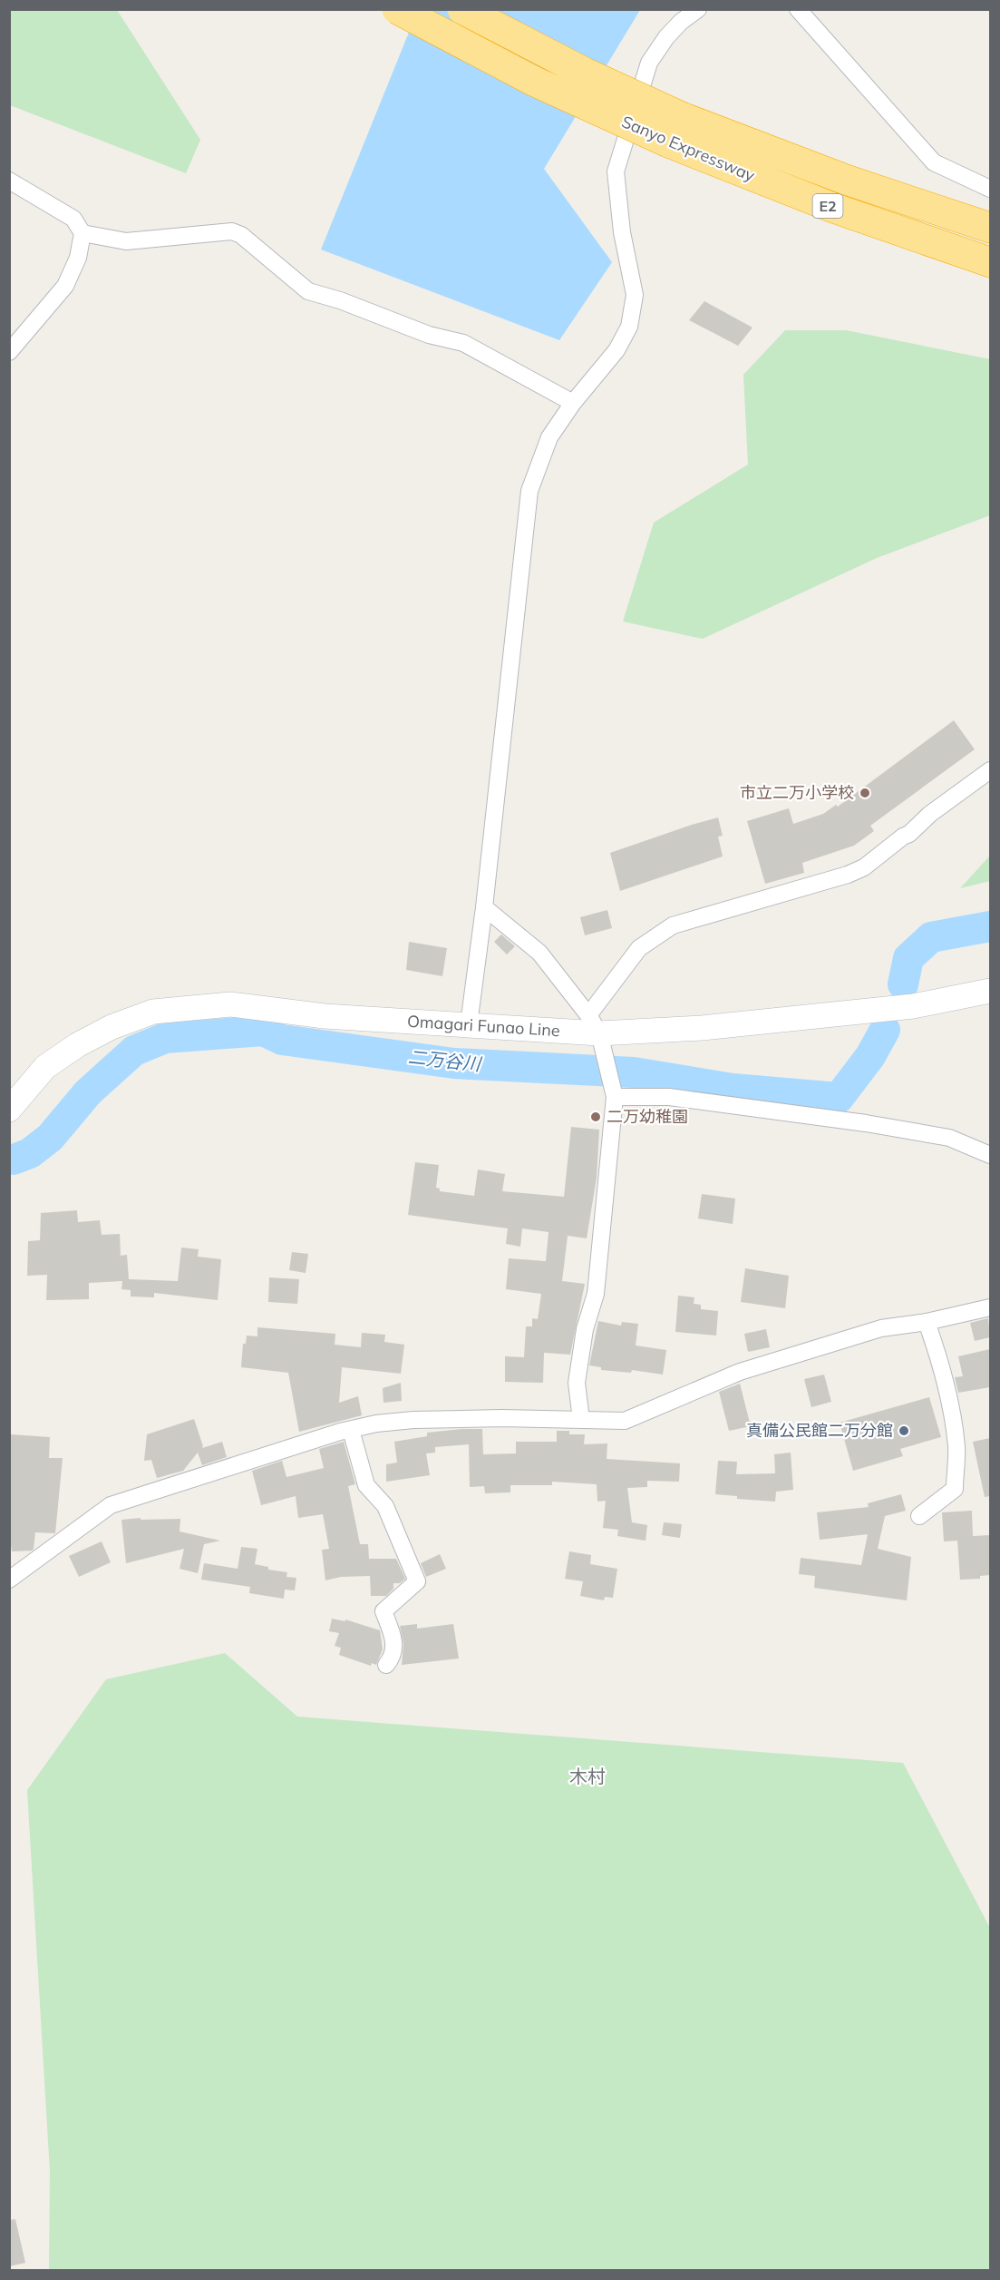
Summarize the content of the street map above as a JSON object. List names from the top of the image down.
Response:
{
  "streets": {
    "highway": ["Sanyo Expressway", "E2"],
    "main road": ["Omagari Funao Line"]
  },
  "districts": ["木村"],
  "water": ["二万谷川"],
  "places": ["市立二万小学校", "二万幼稚園", "真備公民館二万分館"]
}
